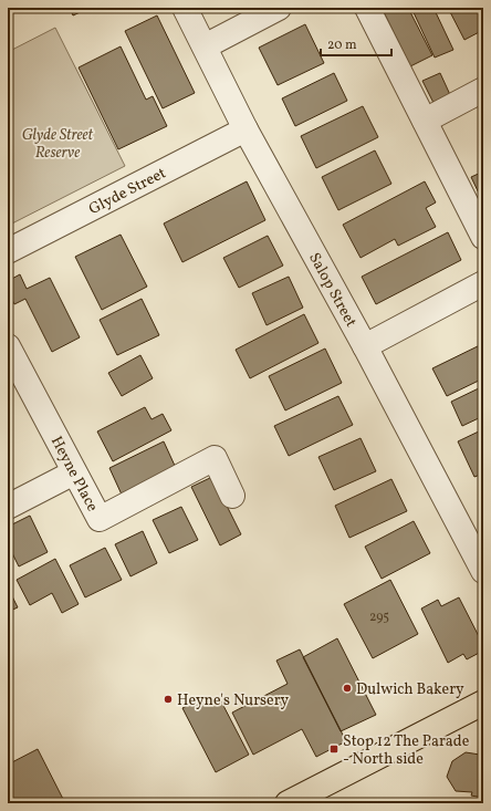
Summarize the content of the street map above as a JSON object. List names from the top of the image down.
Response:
{
  "streets": {
    "street": ["Glyde Street", "Salop Street", "Heyne Place"]
  },
  "crossings": [
    ["Glyde Street", "Salop Street"]
  ],
  "parks": ["Glyde Street Reserve"],
  "places": {
    "other": ["Dulwich Bakery", "Heyne's Nursery"],
    "transit": ["Stop 12 The Parade - North side"]
  },
  "house_numbers": ["295"],
  "scale_bar": "20 m"
}
